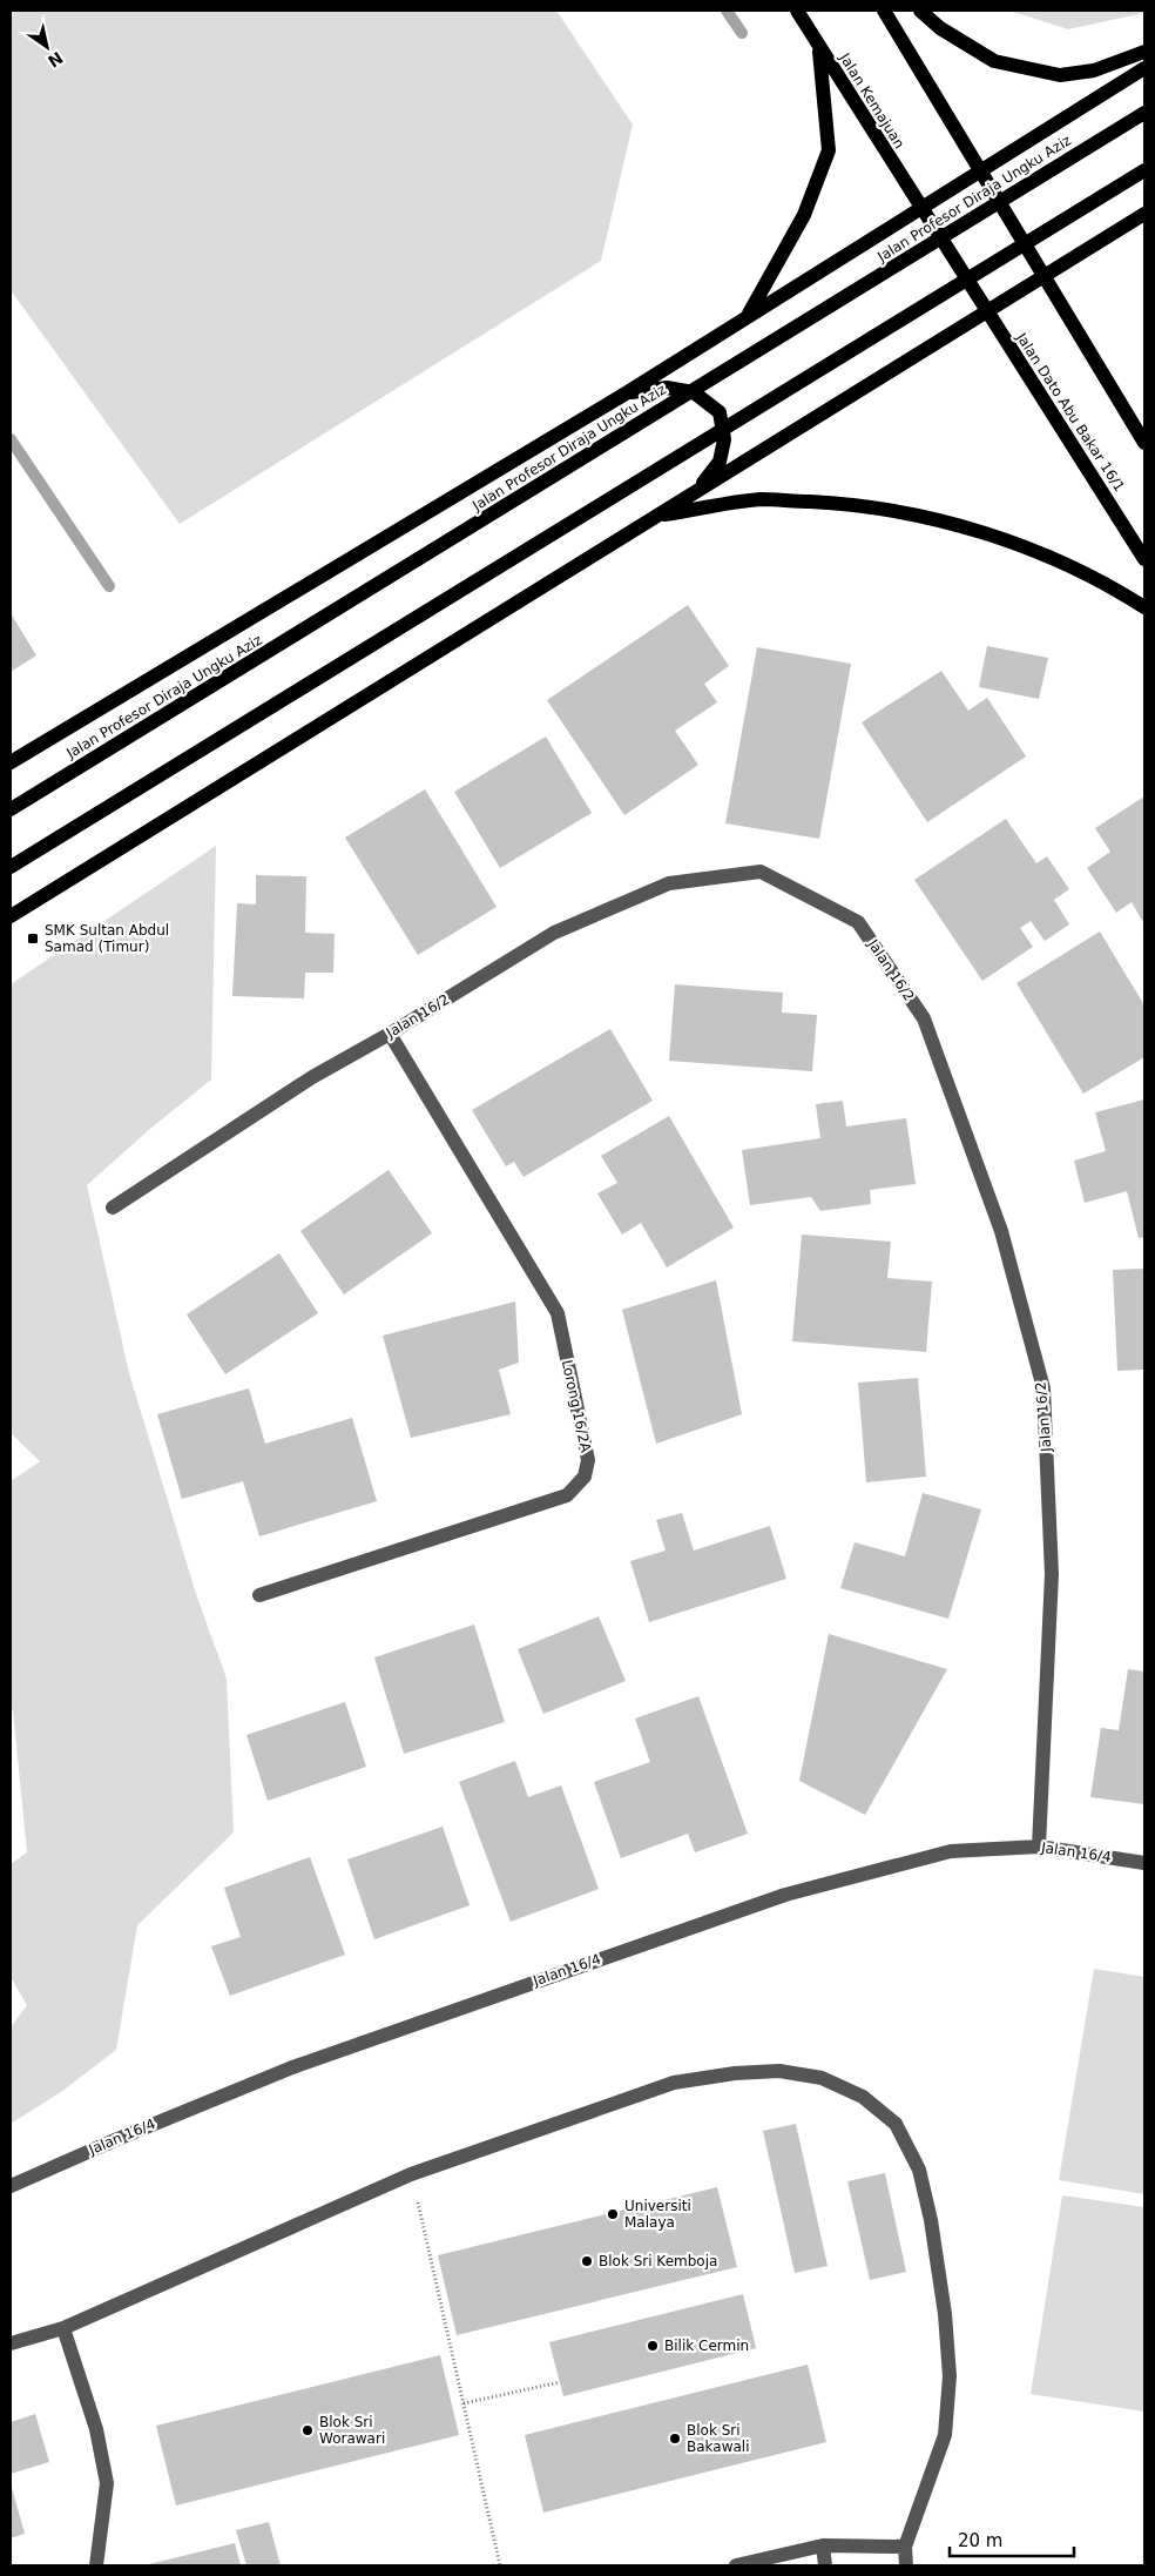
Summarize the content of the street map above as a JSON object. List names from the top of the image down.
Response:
{
  "streets": {
    "main road": ["Jalan Kemajuan", "Jalan Profesor Diraja Ungku Aziz", "Jalan Dato Abu Bakar 16/1"],
    "street": ["Jalan 16/2", "Lorong 16/2A", "Jalan 16/4"]
  },
  "crossings": [
    ["Jalan Kemajuan", "Jalan Dato Abu Bakar 16/1"],
    ["Jalan 16/2", "Lorong 16/2A"],
    ["Jalan 16/2", "Jalan 16/4"]
  ],
  "places": {
    "transit": ["SMK Sultan Abdul Samad (Timur)"],
    "other": [
      "Universiti Malaya",
      "Blok Sri Kemboja",
      "Bilik Cermin",
      "Blok Sri Worawari",
      "Blok Sri Bakawali"
    ]
  },
  "scale_bar": "20 m",
  "north": "bottom right"
}
